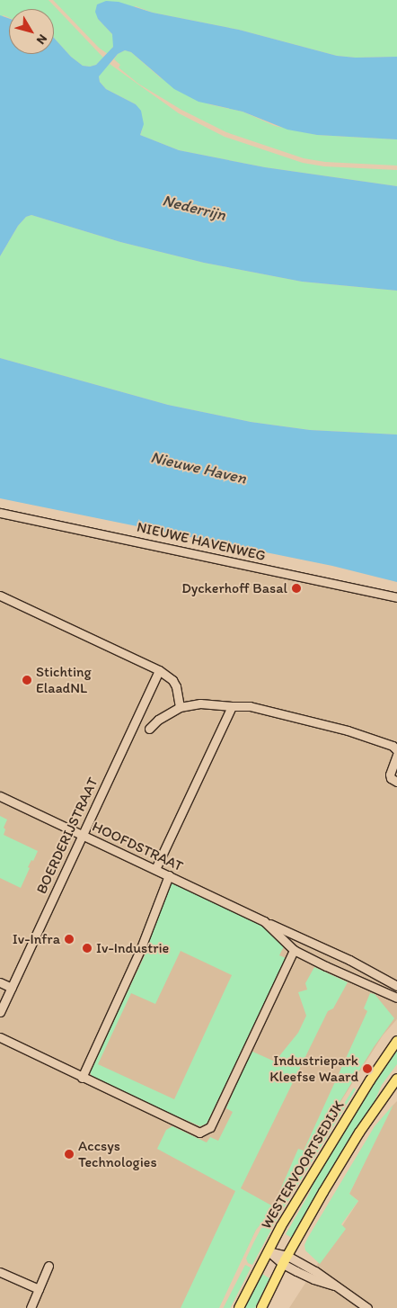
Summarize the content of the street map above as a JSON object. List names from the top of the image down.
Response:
{
  "streets": {
    "main road": ["WESTERVOORTSEDIJK"],
    "street": ["NIEUWE HAVENWEG", "BOERDERIJSTRAAT", "HOOFDSTRAAT"]
  },
  "crossings": [
    ["BOERDERIJSTRAAT", "HOOFDSTRAAT"]
  ],
  "water": ["Nederrijn", "Nieuwe Haven"],
  "places": [
    "Dyckerhoff Basal",
    "Stichting ElaadNL",
    "Iv-Infra",
    "Iv-Industrie",
    "Industriepark Kleefse Waard",
    "Accsys Technologies"
  ],
  "north": "bottom right"
}
